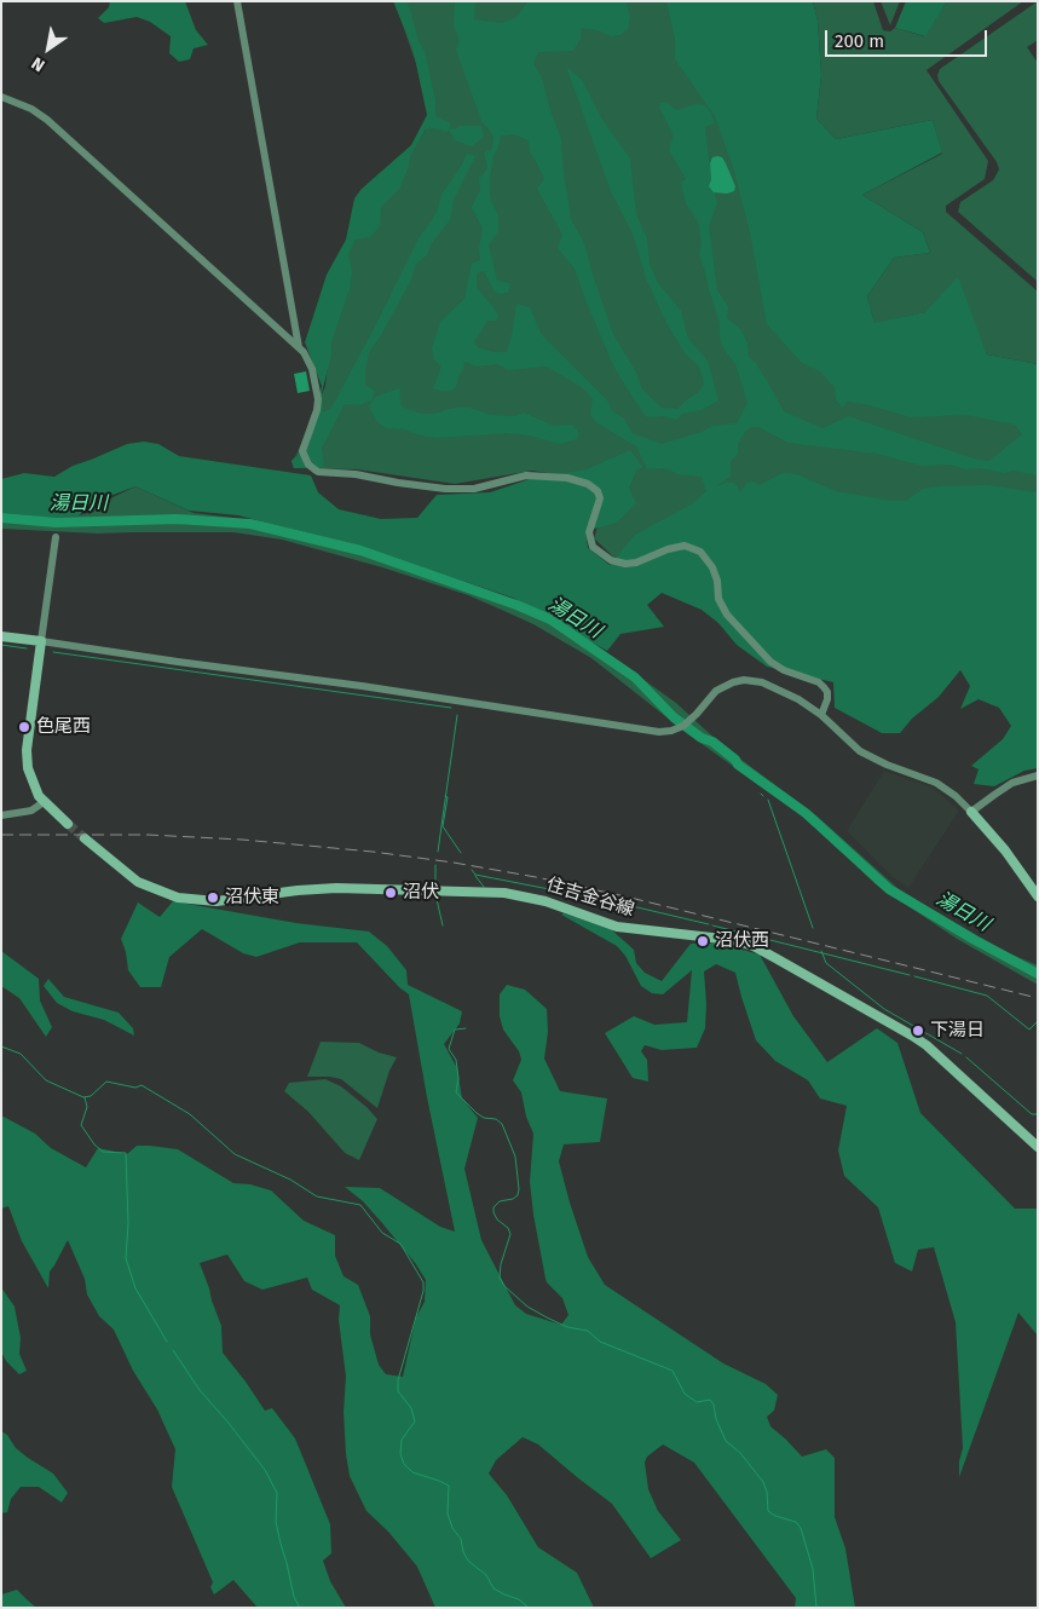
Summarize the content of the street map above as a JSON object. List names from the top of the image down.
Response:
{
  "streets": {
    "main road": ["住吉金谷線"]
  },
  "water": ["湯日川"],
  "places": [
    "色尾西",
    "沼伏",
    "沼伏東",
    "沼伏西",
    "下湯日"
  ],
  "scale_bar": "200 m",
  "north": "bottom left"
}
